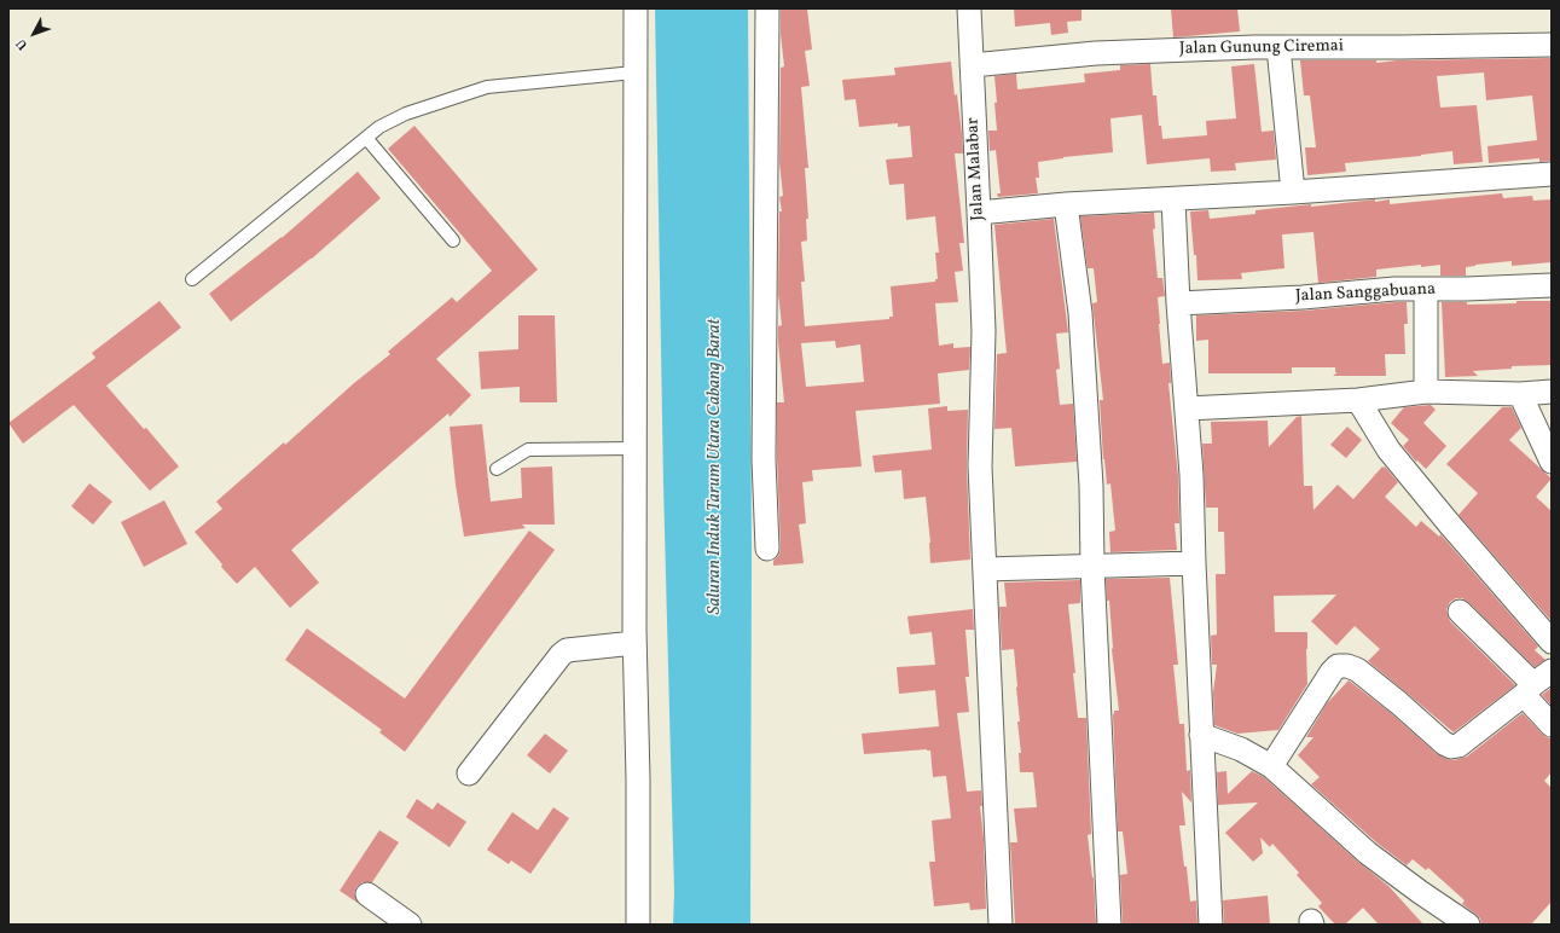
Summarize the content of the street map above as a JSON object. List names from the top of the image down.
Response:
{
  "streets": {
    "street": ["Jalan Gunung Ciremai", "Jalan Malabar", "Jalan Sanggabuana"]
  },
  "crossings": [
    ["Jalan Gunung Ciremai", "Jalan Malabar"]
  ],
  "water": ["Saluran Induk Tarum Utara Cabang Barat"],
  "north": "bottom left"
}
